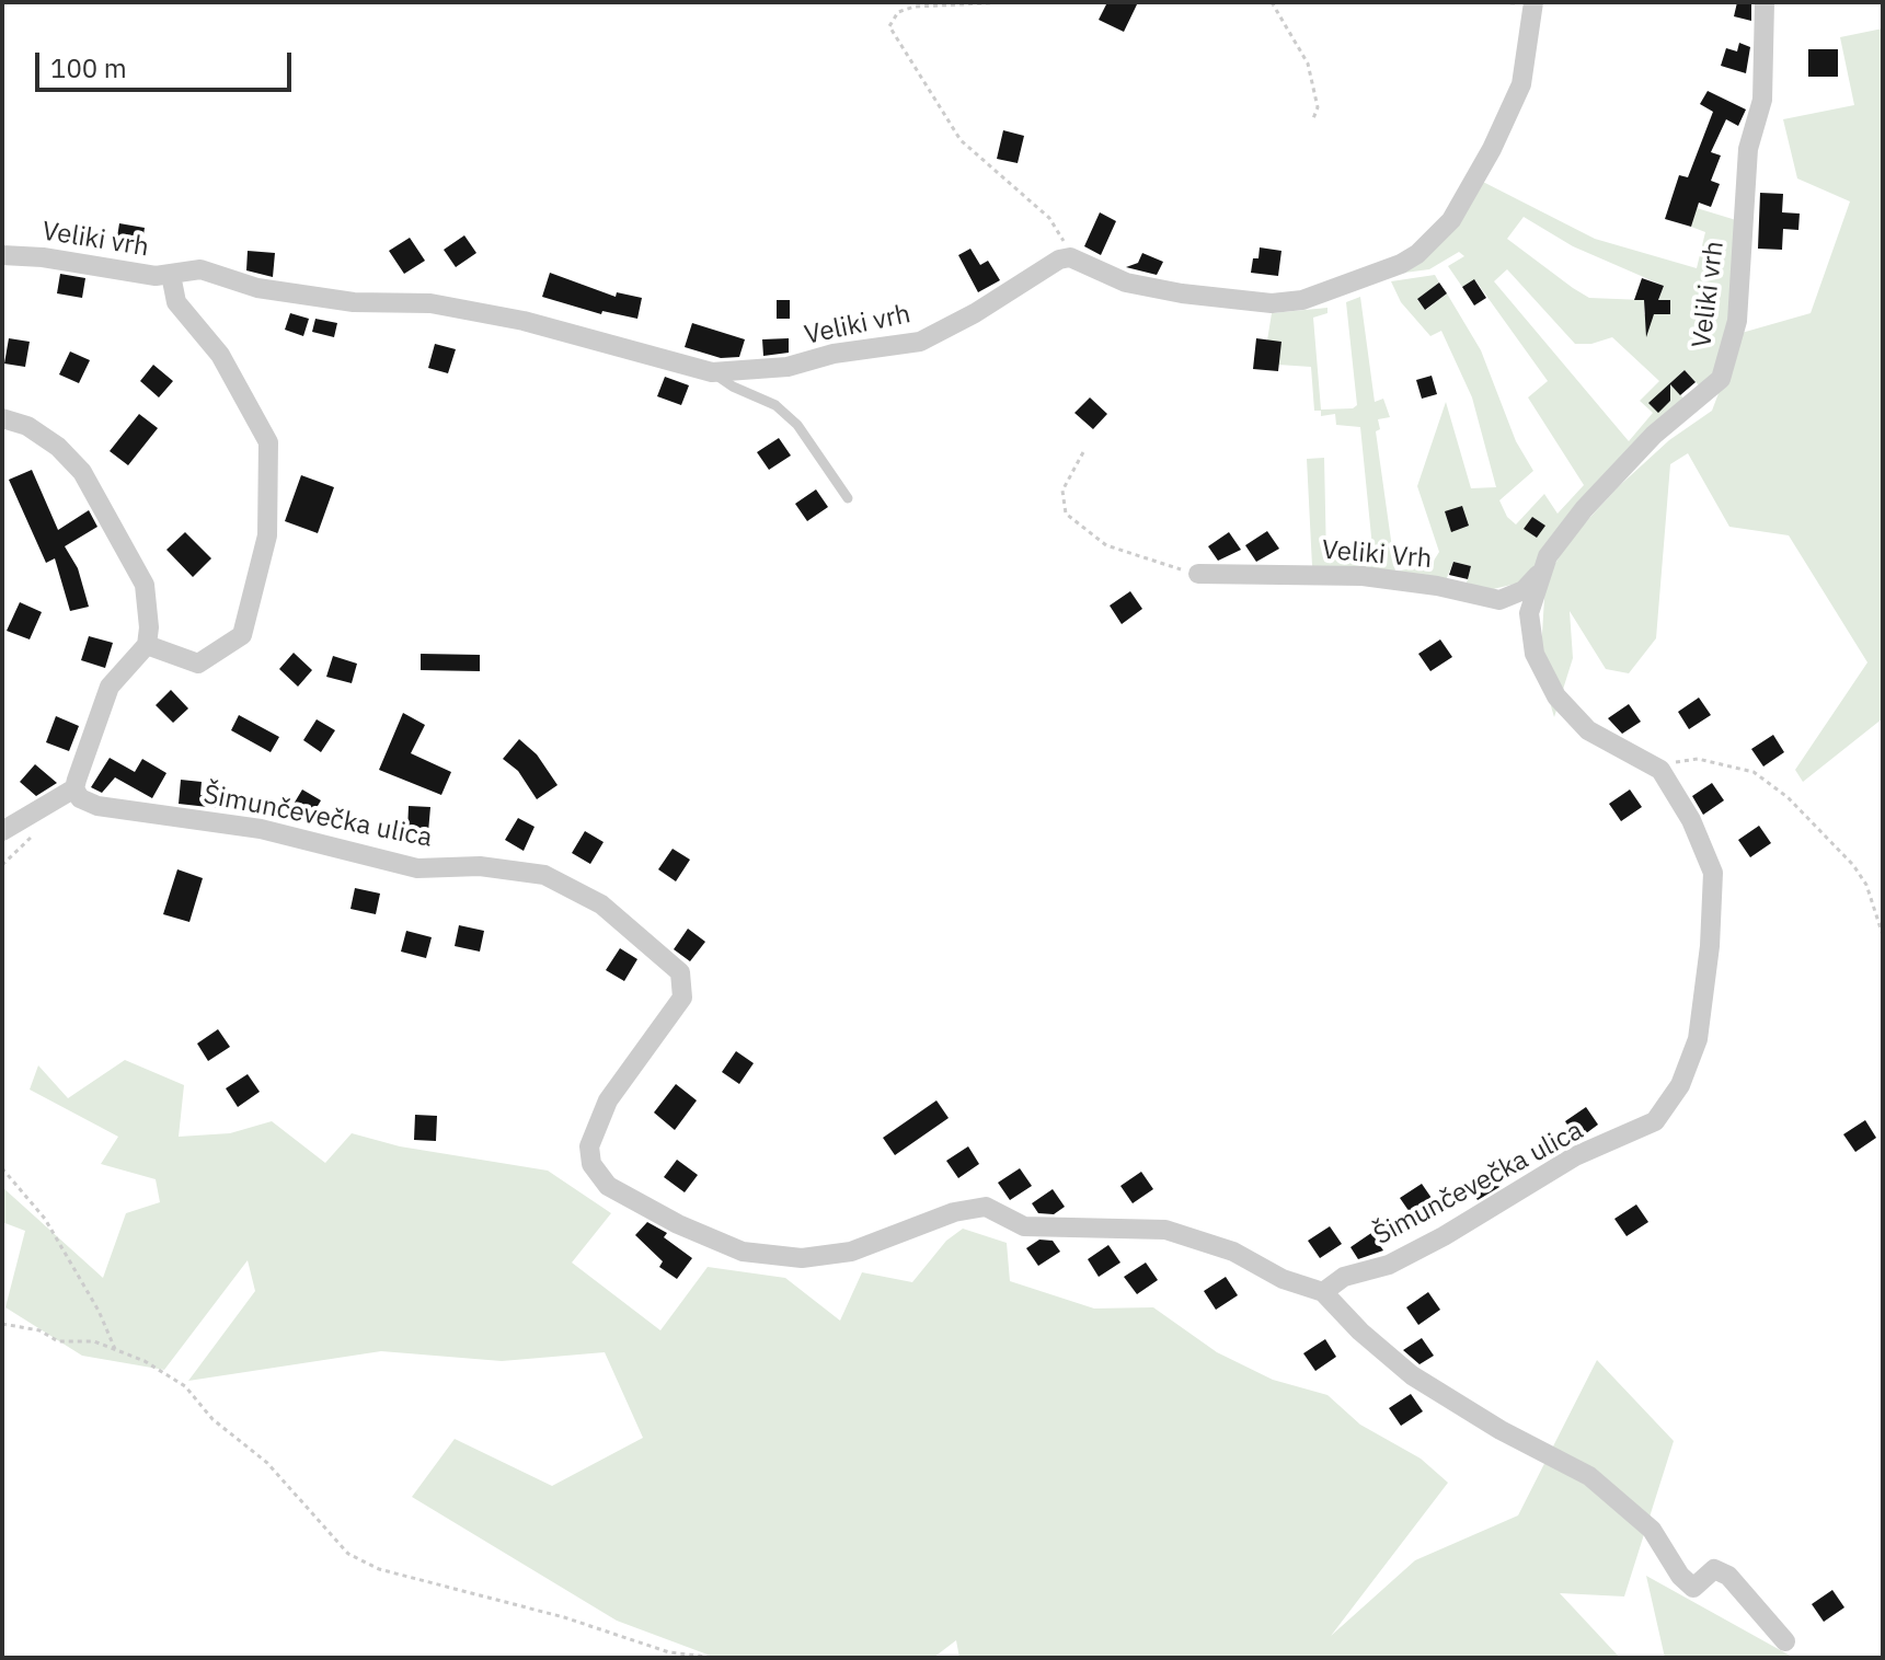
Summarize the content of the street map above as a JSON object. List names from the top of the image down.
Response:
{
  "streets": {
    "street": ["Veliki vrh", "Veliki Vrh", "Šimunčevečka ulica"]
  },
  "crossings": [
    ["Veliki vrh", "Veliki Vrh"]
  ],
  "scale_bar": "100 m"
}
